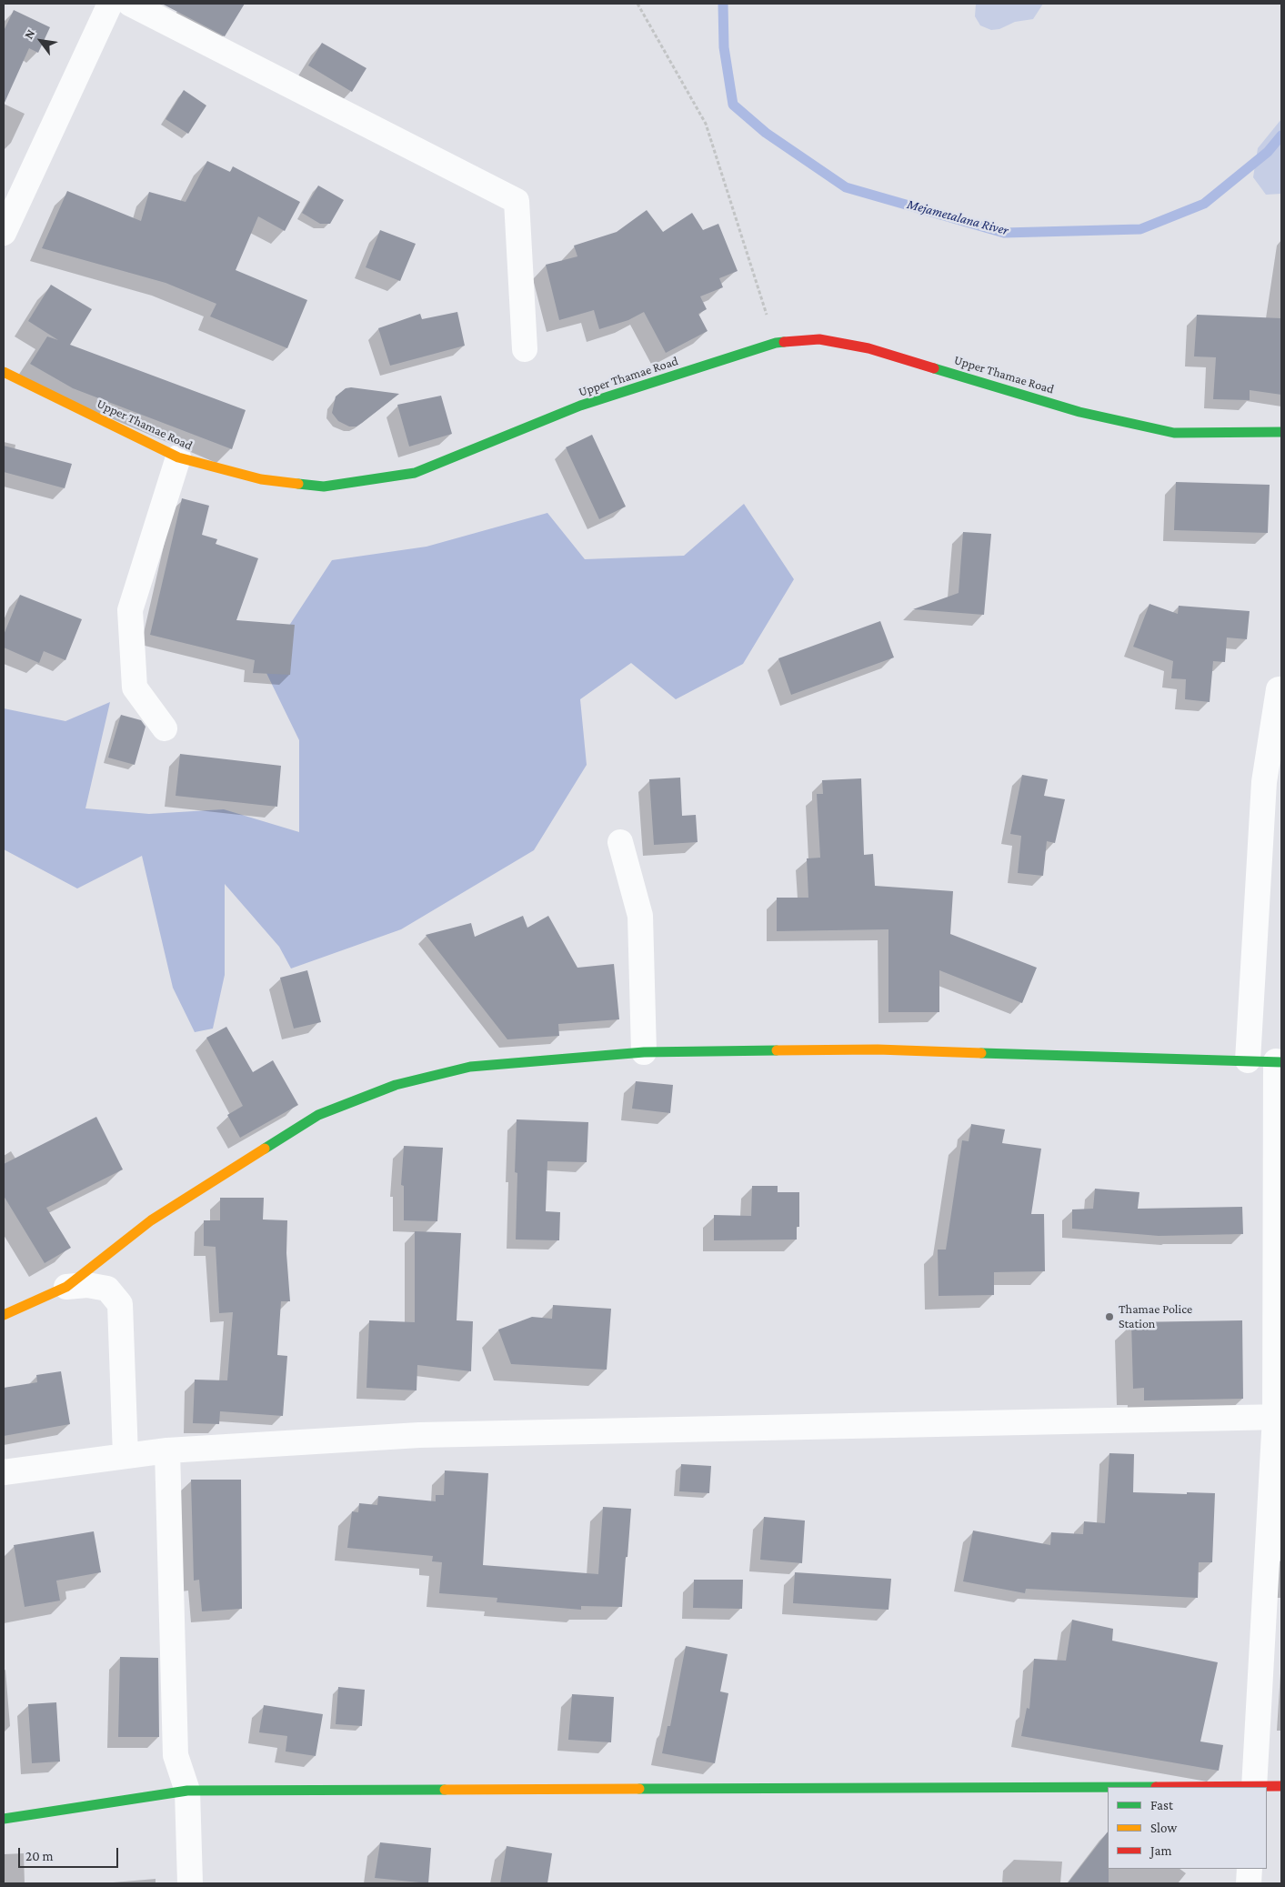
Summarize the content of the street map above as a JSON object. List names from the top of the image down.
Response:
{
  "streets": {
    "street": ["Upper Thamae Road"]
  },
  "water": ["Mejametalana River"],
  "places": ["Thamae Police Station"],
  "legend": ["Fast", "Slow", "Jam"],
  "scale_bar": "20 m",
  "north": "top left"
}
